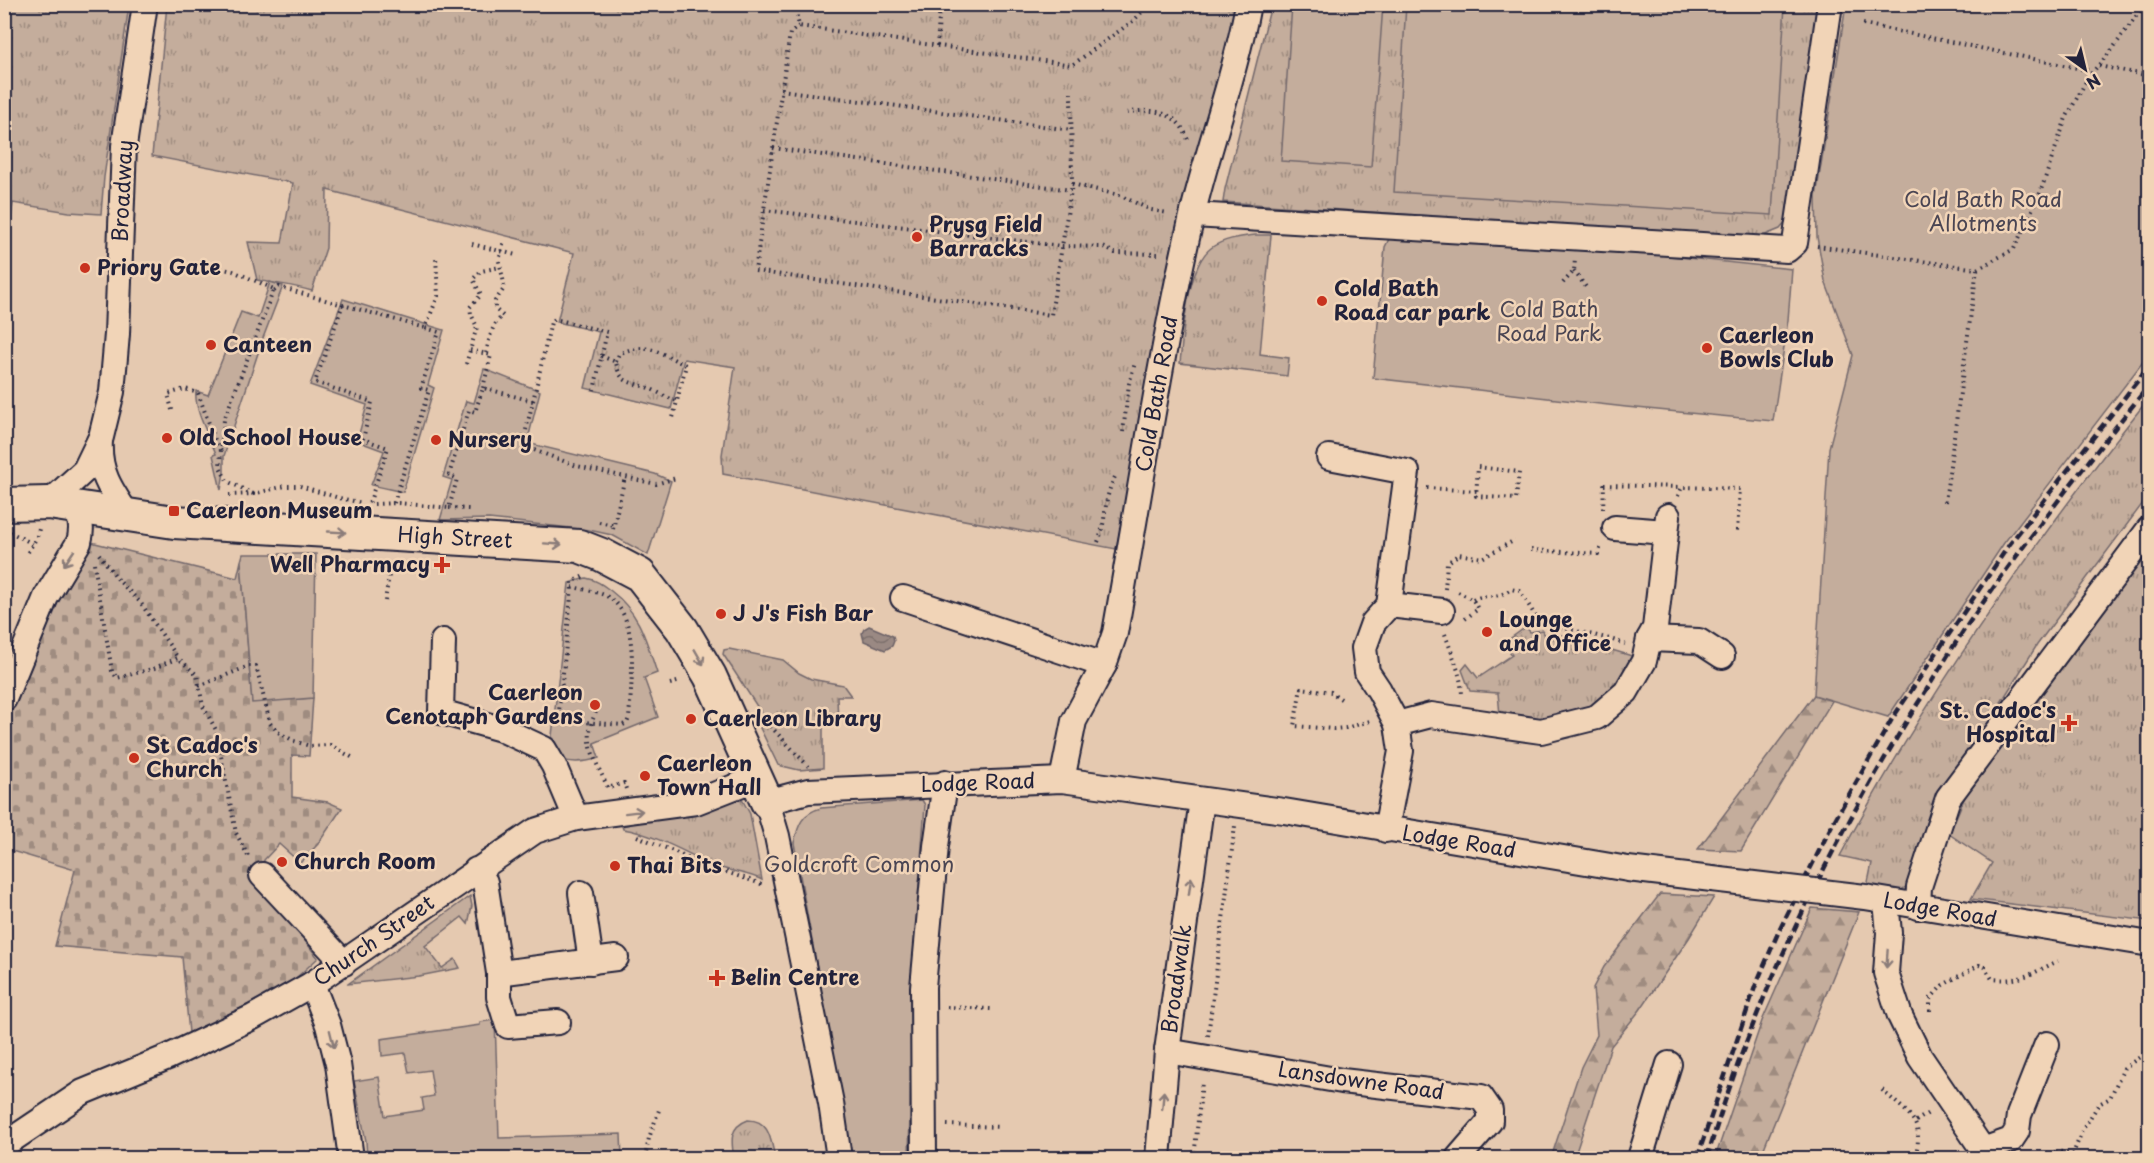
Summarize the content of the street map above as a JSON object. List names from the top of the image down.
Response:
{
  "streets": {
    "main road": ["High Street"],
    "street": [
      "Broadway",
      "Cold Bath Road",
      "Lodge Road",
      "Church Street",
      "Broadwalk",
      "Lansdowne Road"
    ]
  },
  "crossings": [
    ["Broadway", "High Street"],
    ["Cold Bath Road", "Lodge Road"],
    ["High Street", "Lodge Road"],
    ["High Street", "Church Street"],
    ["Lodge Road", "Church Street"],
    ["Lodge Road", "Broadwalk"],
    ["Broadwalk", "Lansdowne Road"]
  ],
  "one_way": ["High Street", "Broadwalk"],
  "parks": ["Cold Bath Road Allotments", "Cold Bath Road Park", "Goldcroft Common"],
  "places": {
    "other": [
      "Prysg Field Barracks",
      "Priory Gate",
      "Cold Bath Road car park",
      "Canteen",
      "Caerleon Bowls Club",
      "Old School House",
      "Nursery",
      "J J's Fish Bar",
      "Lounge and Office",
      "Caerleon Cenotaph Gardens",
      "Caerleon Library",
      "St Cadoc's Church",
      "Caerleon Town Hall",
      "Church Room",
      "Thai Bits"
    ],
    "transit": ["Caerleon Museum"],
    "health": ["Well Pharmacy", "St. Cadoc's Hospital", "Belin Centre"]
  },
  "north": "bottom right"
}
